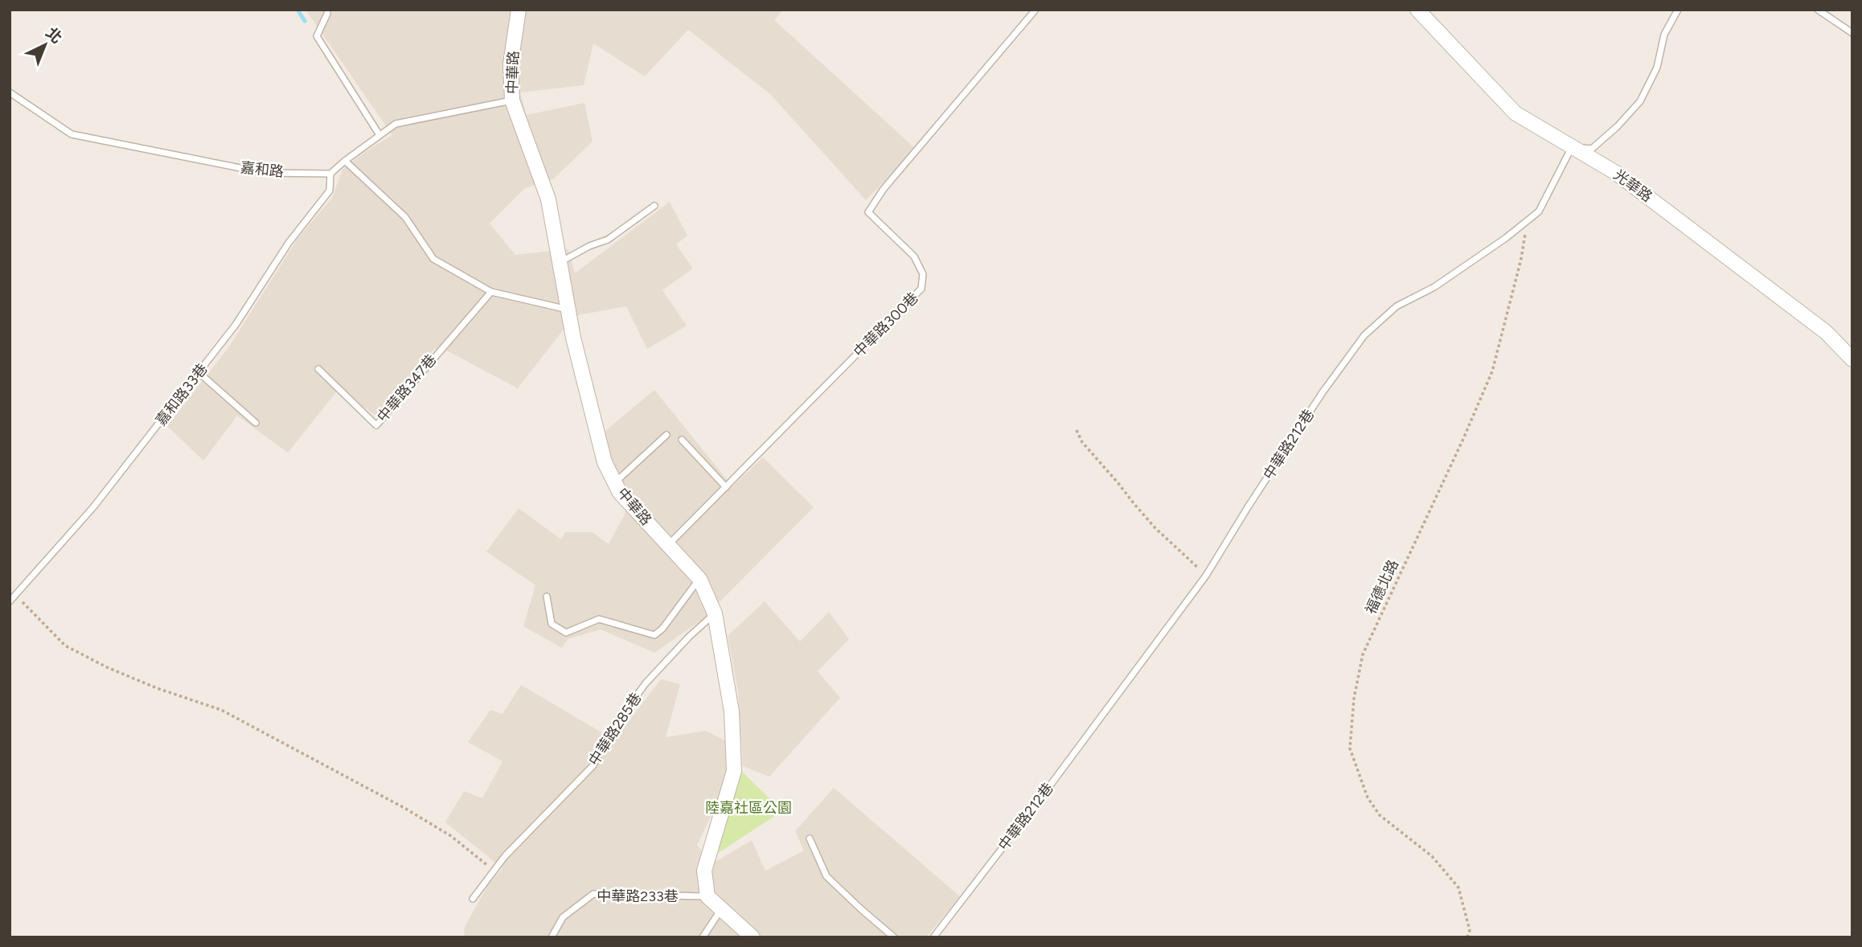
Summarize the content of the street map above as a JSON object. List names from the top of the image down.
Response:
{
  "streets": {
    "street": ["中華路", "光華路"],
    "lane": [
      "嘉和路",
      "中華路300巷",
      "中華路347巷",
      "嘉和路33巷",
      "中華路212巷",
      "中華路285巷",
      "中華路233巷"
    ],
    "path": ["福德北路"]
  },
  "crossings": [
    ["中華路", "中華路300巷"],
    ["中華路", "中華路285巷"],
    ["中華路", "中華路233巷"],
    ["嘉和路", "嘉和路33巷"],
    ["光華路", "中華路212巷"],
    ["中華路212巷", "福德北路"]
  ],
  "parks": ["陸嘉社區公園"],
  "north": "top right"
}
